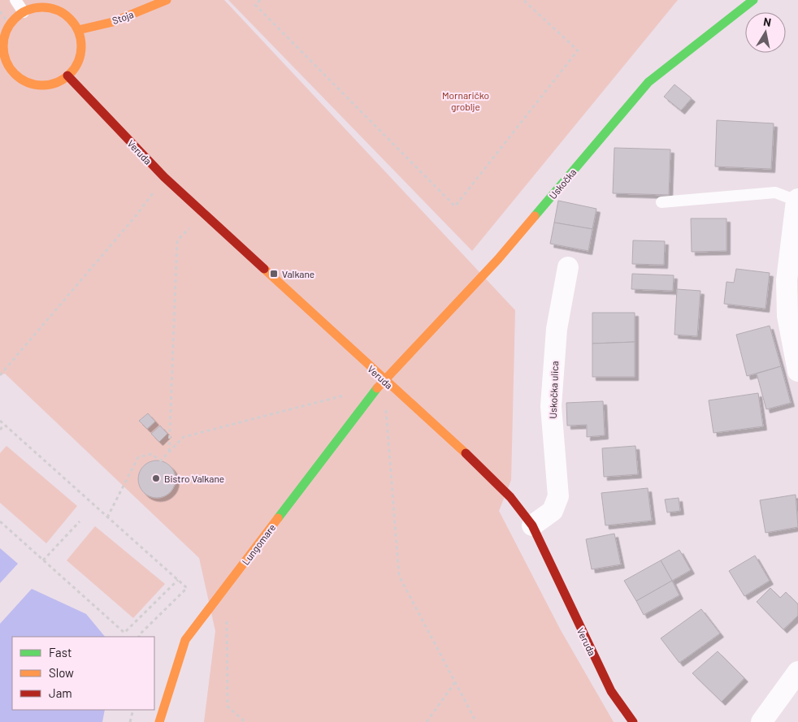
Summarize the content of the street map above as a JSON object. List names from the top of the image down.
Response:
{
  "streets": {
    "main road": [
      "Stoja",
      "Veruda",
      "Uskočka",
      "Lungomare"
    ],
    "street": ["Uskočka ulica"]
  },
  "crossings": [
    ["Stoja", "Veruda"],
    ["Veruda", "Uskočka"],
    ["Veruda", "Uskočka ulica"],
    ["Veruda", "Lungomare"],
    ["Uskočka", "Lungomare"]
  ],
  "parks": ["Mornaričko groblje"],
  "places": {
    "transit": ["Valkane"],
    "other": ["Bistro Valkane"]
  },
  "legend": ["Fast", "Slow", "Jam"],
  "north": "top"
}
